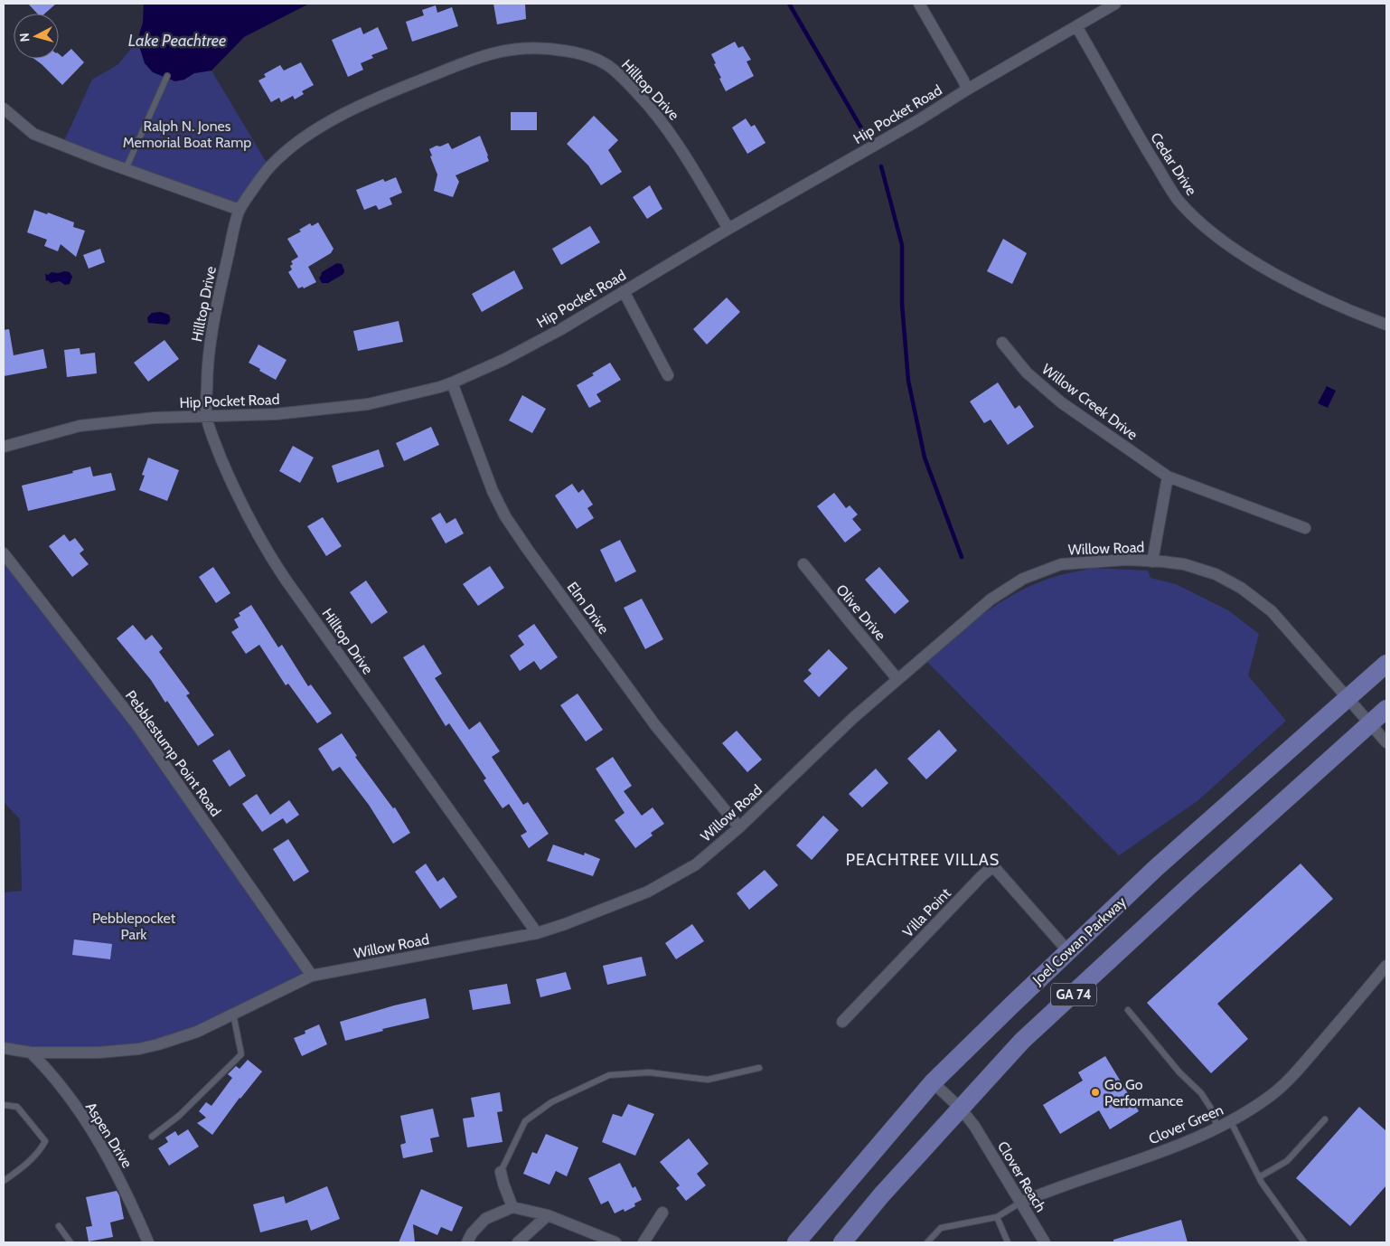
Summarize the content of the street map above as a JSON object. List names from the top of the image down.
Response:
{
  "streets": {
    "main road": ["Joel Cowan Parkway", "GA 74"],
    "street": [
      "Hilltop Drive",
      "Hip Pocket Road",
      "Cedar Drive",
      "Willow Creek Drive",
      "Willow Road",
      "Elm Drive",
      "Olive Drive",
      "Pebblestump Point Road",
      "Villa Point",
      "Clover Green",
      "Aspen Drive",
      "Clover Reach"
    ]
  },
  "crossings": [
    ["Hilltop Drive", "Hip Pocket Road"],
    ["Hilltop Drive", "Willow Road"],
    ["Hip Pocket Road", "Cedar Drive"],
    ["Hip Pocket Road", "Elm Drive"],
    ["Willow Road", "Elm Drive"],
    ["Willow Road", "Olive Drive"],
    ["Willow Road", "Pebblestump Point Road"],
    ["Willow Road", "Joel Cowan Parkway"],
    ["Willow Road", "GA 74"],
    ["Willow Road", "Aspen Drive"],
    ["Villa Point", "Joel Cowan Parkway"],
    ["Joel Cowan Parkway", "Clover Reach"],
    ["GA 74", "Clover Reach"],
    ["Clover Green", "Clover Reach"]
  ],
  "districts": ["PEACHTREE VILLAS"],
  "water": ["Lake Peachtree"],
  "parks": ["Ralph N. Jones Memorial Boat Ramp", "Pebblepocket Park"],
  "places": ["Go Go Performance"],
  "north": "left"
}
